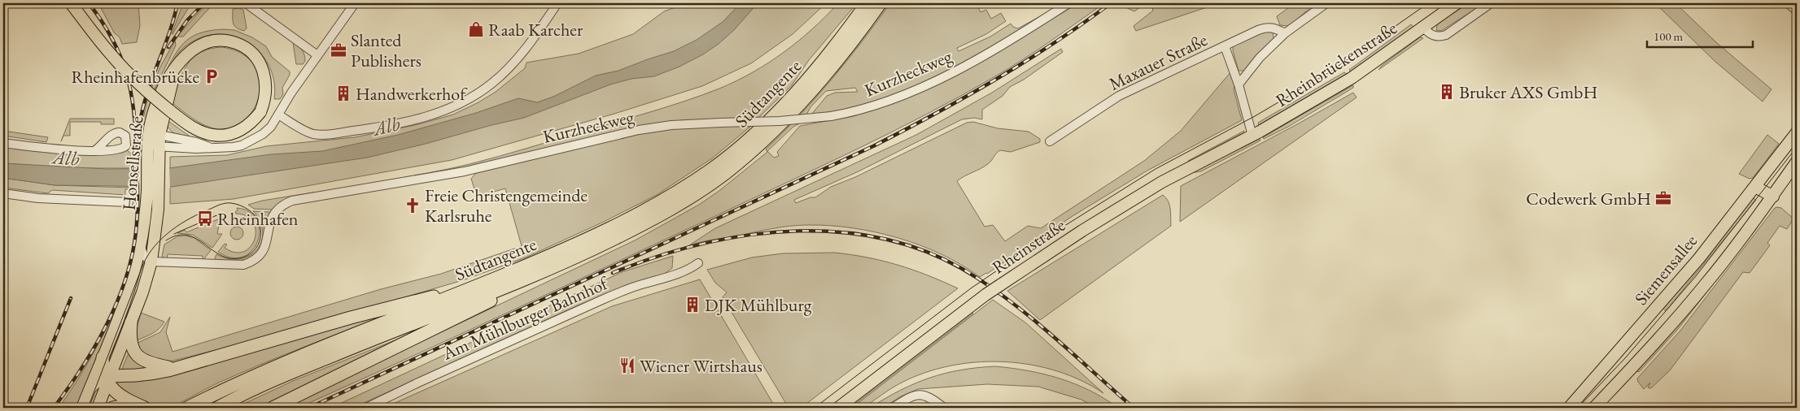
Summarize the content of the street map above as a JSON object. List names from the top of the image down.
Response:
{
  "streets": {
    "highway": ["Südtangente"],
    "main road": [
      "Rheinbrückenstraße",
      "Honsellstraße",
      "Rheinstraße",
      "Siemensallee"
    ],
    "street": ["Maxauer Straße", "Kurzheckweg", "Am Mühlburger Bahnhof"]
  },
  "crossings": [
    ["Rheinbrückenstraße", "Rheinstraße"],
    ["Kurzheckweg", "Honsellstraße"]
  ],
  "water": ["Alb"],
  "places": {
    "shop": ["Raab Karcher"],
    "office": ["Slanted Publishers", "Codewerk GmbH"],
    "parking": ["Rheinhafenbrücke"],
    "building": ["Bruker AXS GmbH", "Handwerkerhof", "DJK Mühlburg"],
    "church": ["Freie Christengemeinde Karlsruhe"],
    "bus stop": ["Rheinhafen"],
    "restaurant": ["Wiener Wirtshaus"]
  },
  "scale_bar": "100 m"
}
